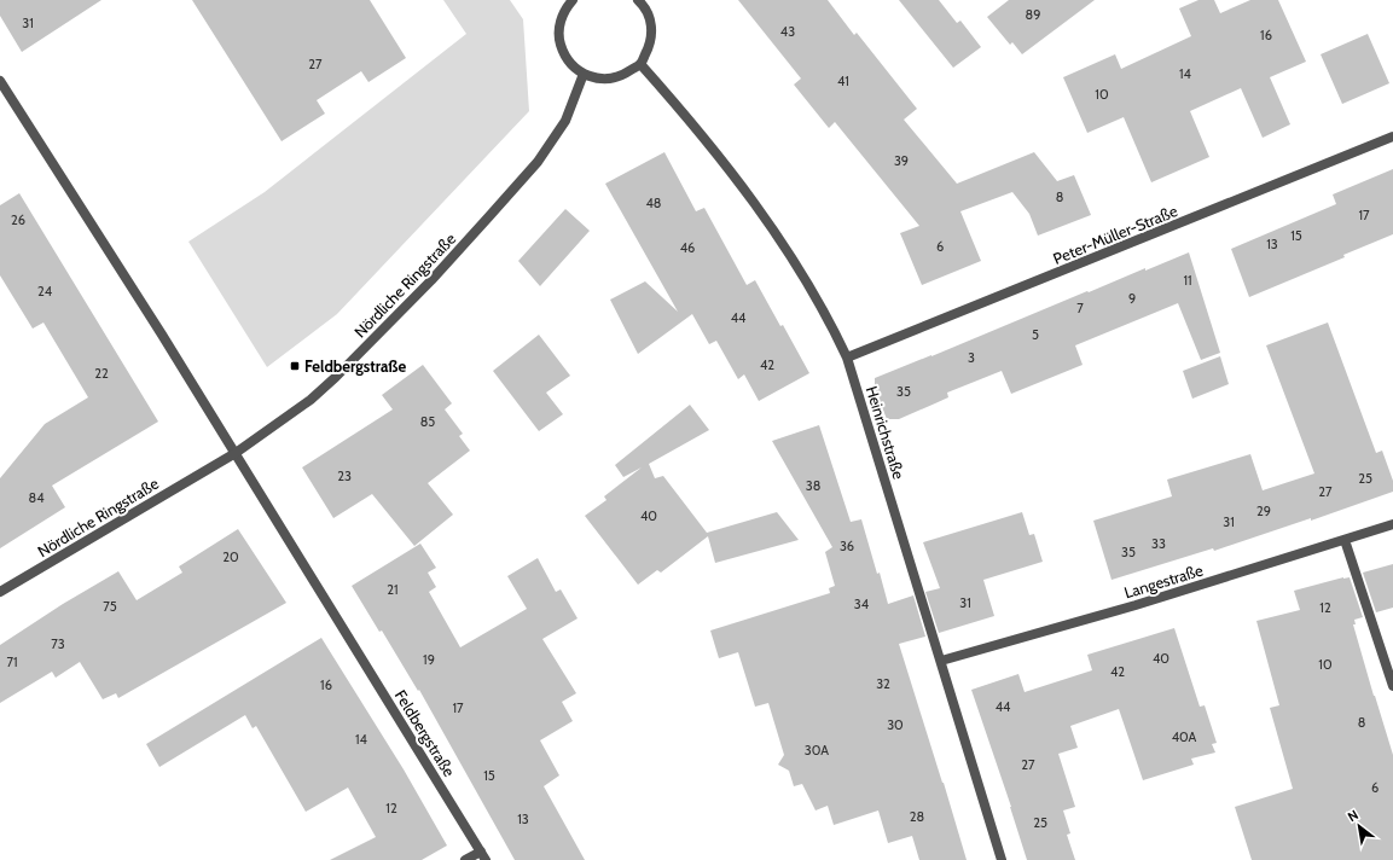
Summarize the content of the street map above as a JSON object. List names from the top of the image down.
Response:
{
  "streets": {
    "street": [
      "Peter-Müller-Straße",
      "Nördliche Ringstraße",
      "Heinrichstraße",
      "Langestraße",
      "Feldbergstraße"
    ]
  },
  "crossings": [
    ["Peter-Müller-Straße", "Heinrichstraße"],
    ["Nördliche Ringstraße", "Feldbergstraße"],
    ["Heinrichstraße", "Langestraße"]
  ],
  "places": {
    "transit": ["Feldbergstraße"]
  },
  "house_numbers": [
    "89",
    "31",
    "43",
    "16",
    "27",
    "14",
    "41",
    "10",
    "39",
    "8",
    "48",
    "17",
    "26",
    "15",
    "13",
    "6",
    "46",
    "11",
    "24",
    "9",
    "7",
    "44",
    "5",
    "3",
    "42",
    "22",
    "35",
    "85",
    "23",
    "25",
    "38",
    "27",
    "84",
    "29",
    "40",
    "31",
    "33",
    "36",
    "35",
    "20",
    "21",
    "31",
    "34",
    "75",
    "12",
    "73",
    "40",
    "19",
    "71",
    "10",
    "42",
    "32",
    "16",
    "44",
    "17",
    "8",
    "30",
    "40A",
    "14",
    "30A",
    "27",
    "15",
    "6",
    "12",
    "28",
    "13",
    "25"
  ],
  "north": "top left"
}
